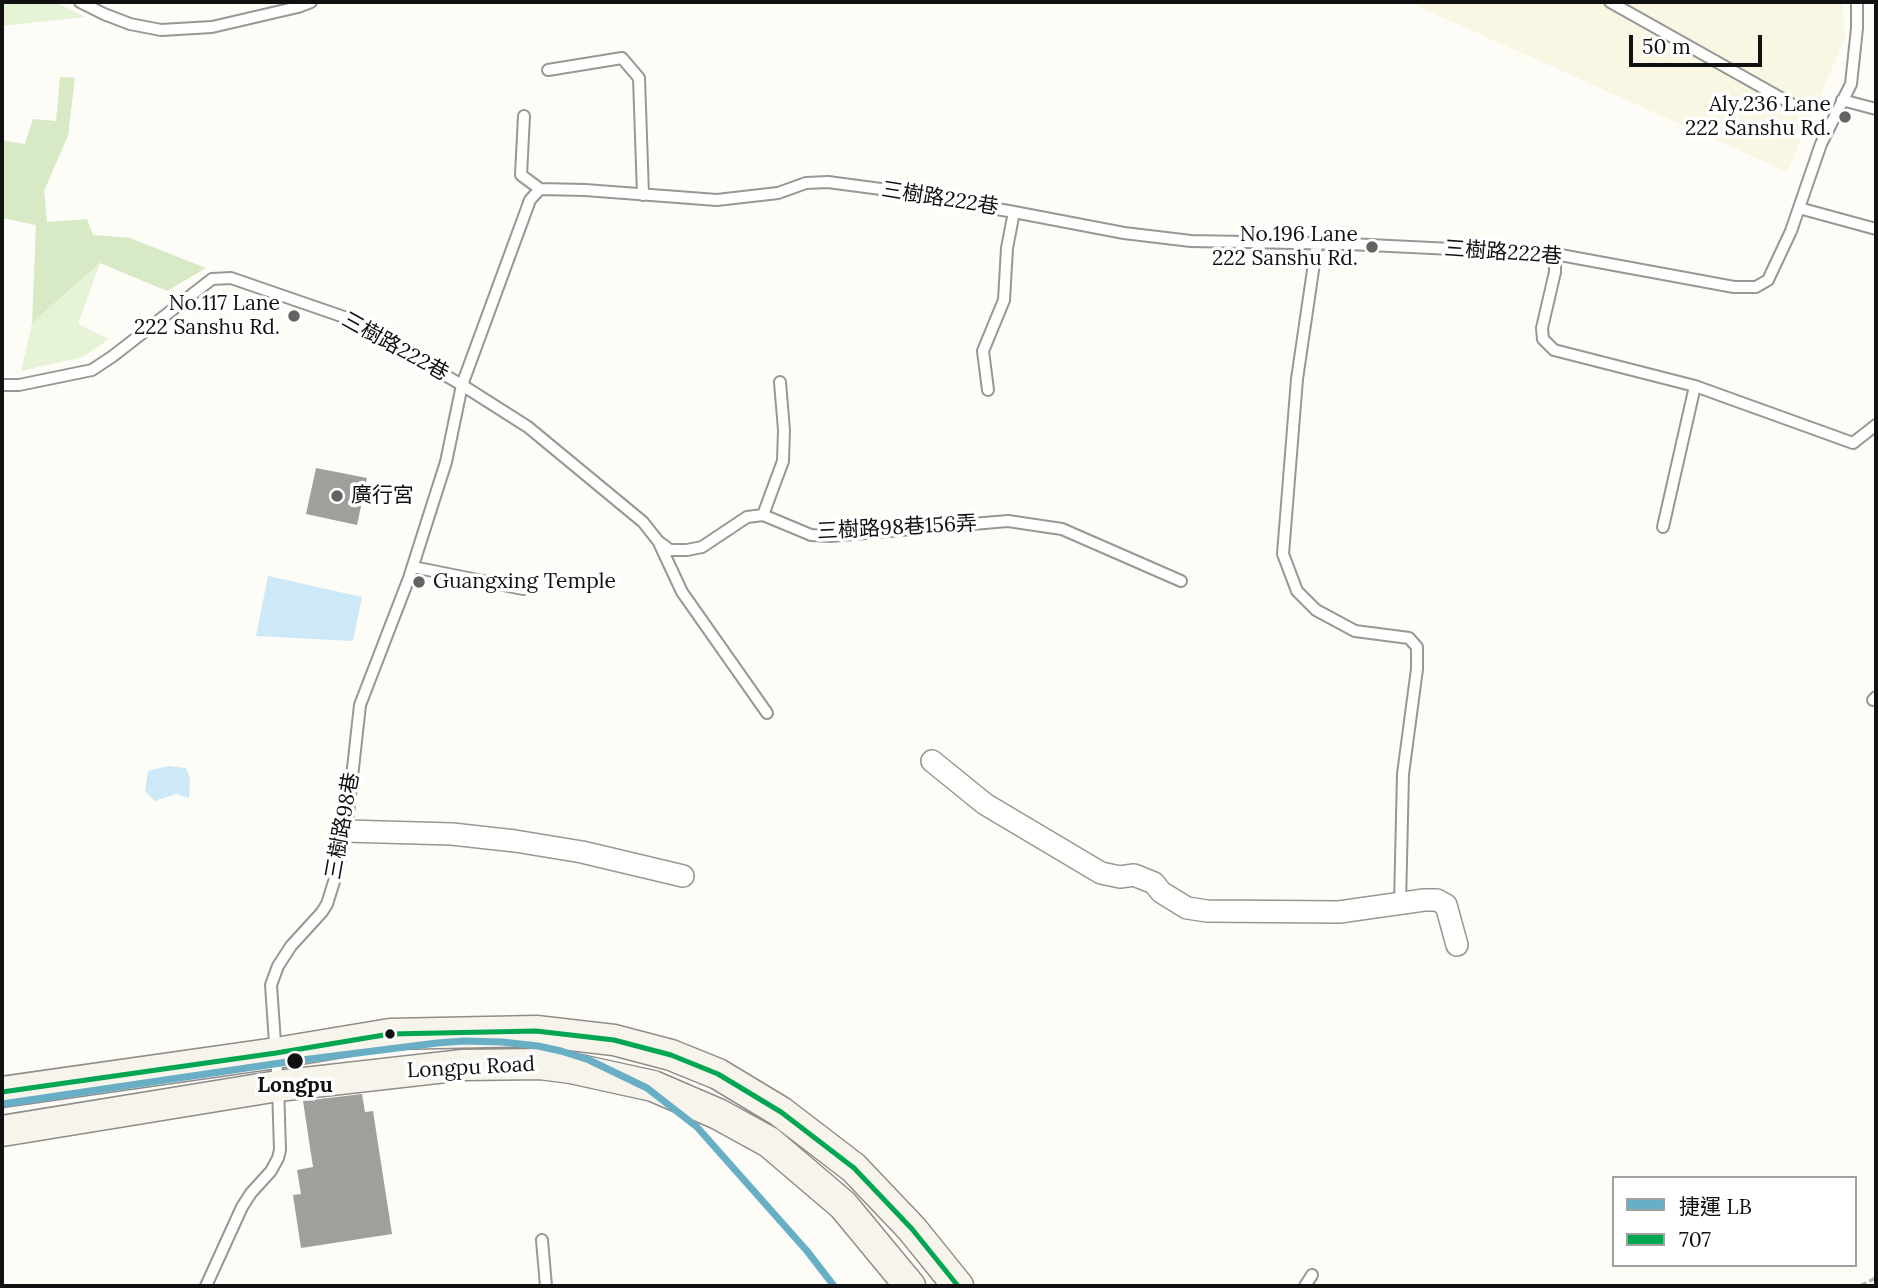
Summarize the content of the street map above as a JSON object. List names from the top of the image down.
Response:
{
  "streets": {
    "street": ["Longpu Road"],
    "lane": ["三樹路222巷", "三樹路98巷156弄", "三樹路98巷"]
  },
  "crossings": [
    ["三樹路222巷", "三樹路98巷"],
    ["三樹路98巷", "Longpu Road"]
  ],
  "places": [
    "Aly.236 Lane 222 Sanshu Rd.",
    "No.196 Lane 222 Sanshu Rd.",
    "No.117 Lane 222 Sanshu Rd.",
    "廣行宮",
    "Guangxing Temple",
    "Longpu"
  ],
  "lines": ["transit line 707", "metro line LB"],
  "legend": ["捷運 LB", "707"],
  "scale_bar": "50 m"
}
